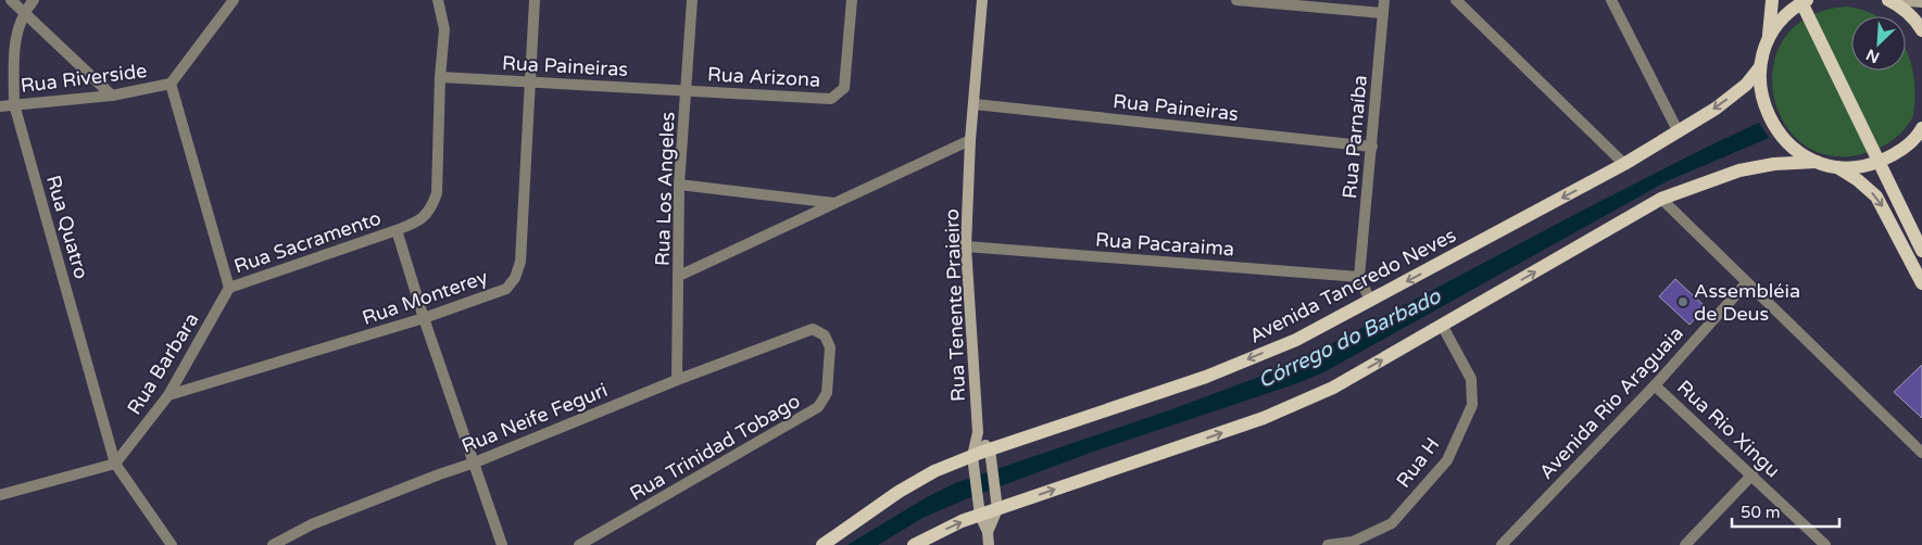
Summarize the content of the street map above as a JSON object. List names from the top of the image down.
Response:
{
  "streets": {
    "main road": ["Avenida Tancredo Neves", "Rua Tenente Praieiro"],
    "street": [
      "Rua Paineiras",
      "Rua Arizona",
      "Rua Riverside",
      "Rua Parnaíba",
      "Rua Los Angeles",
      "Rua Quatro",
      "Rua Sacramento",
      "Rua Pacaraima",
      "Rua Monterey",
      "Rua Barbara",
      "Avenida Rio Araguaia",
      "Rua Neife Feguri",
      "Rua Rio Xingu",
      "Rua Trinidad Tobago",
      "Rua H"
    ]
  },
  "crossings": [
    ["Rua Paineiras", "Rua Arizona"],
    ["Rua Paineiras", "Rua Parnaíba"],
    ["Rua Paineiras", "Rua Los Angeles"],
    ["Rua Paineiras", "Rua Sacramento"],
    ["Rua Paineiras", "Rua Monterey"],
    ["Rua Paineiras", "Rua Tenente Praieiro"],
    ["Rua Arizona", "Rua Los Angeles"],
    ["Rua Riverside", "Rua Quatro"],
    ["Rua Riverside", "Rua Sacramento"],
    ["Rua Parnaíba", "Rua Pacaraima"],
    ["Rua Los Angeles", "Rua Neife Feguri"],
    ["Rua Quatro", "Rua Barbara"],
    ["Rua Sacramento", "Rua Barbara"],
    ["Rua Pacaraima", "Rua Tenente Praieiro"],
    ["Avenida Tancredo Neves", "Rua Tenente Praieiro"],
    ["Rua Monterey", "Rua Barbara"],
    ["Avenida Rio Araguaia", "Rua Rio Xingu"],
    ["Rua Neife Feguri", "Rua Trinidad Tobago"]
  ],
  "water": ["Córrego do Barbado"],
  "places": ["Assembléia de Deus"],
  "scale_bar": "50 m",
  "north": "bottom left"
}
